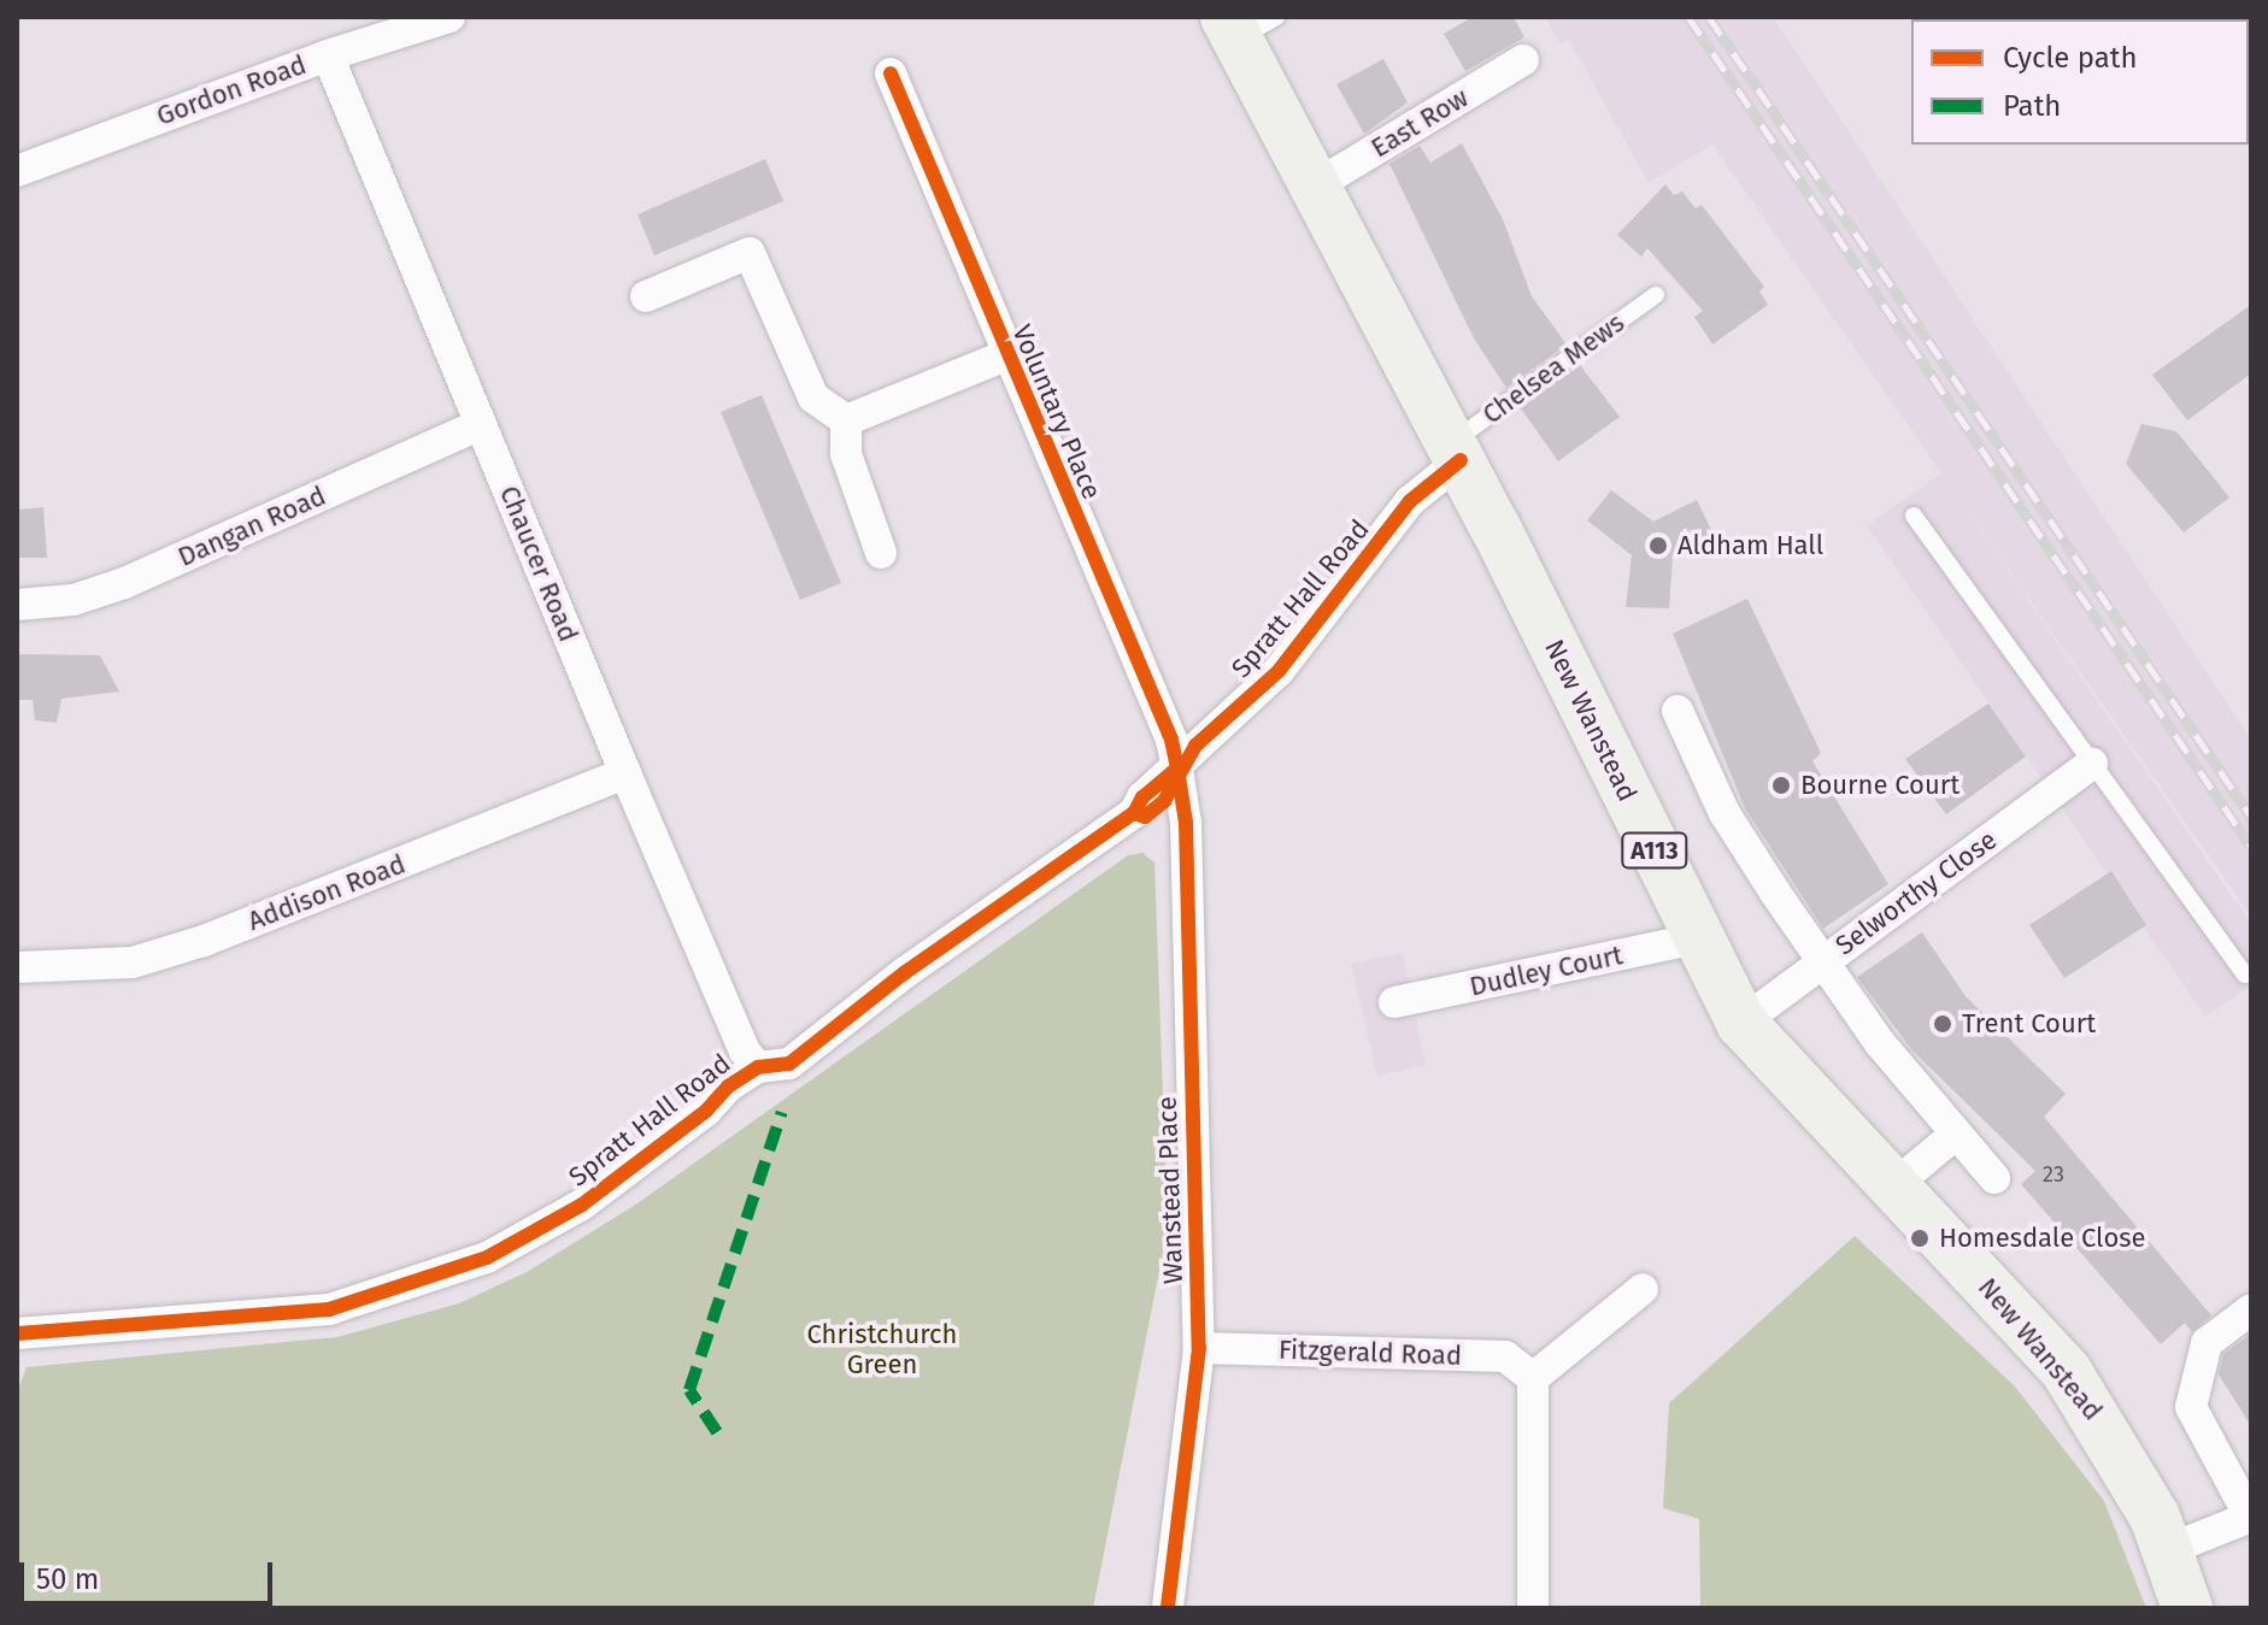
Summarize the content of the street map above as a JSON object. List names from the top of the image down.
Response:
{
  "streets": {
    "main road": ["New Wanstead", "A113"],
    "street": [
      "Gordon Road",
      "East Row",
      "Voluntary Place",
      "Dangan Road",
      "Chaucer Road",
      "Spratt Hall Road",
      "Addison Road",
      "Selworthy Close",
      "Dudley Court",
      "Wanstead Place",
      "Fitzgerald Road"
    ],
    "lane": ["Chelsea Mews"]
  },
  "crossings": [
    ["Gordon Road", "Chaucer Road"],
    ["East Row", "New Wanstead"],
    ["Chelsea Mews", "Spratt Hall Road"],
    ["Chelsea Mews", "New Wanstead"],
    ["Voluntary Place", "Spratt Hall Road"],
    ["Voluntary Place", "Wanstead Place"],
    ["Dangan Road", "Chaucer Road"],
    ["Chaucer Road", "Spratt Hall Road"],
    ["Chaucer Road", "Addison Road"],
    ["Spratt Hall Road", "New Wanstead"],
    ["Spratt Hall Road", "Wanstead Place"],
    ["New Wanstead", "Selworthy Close"],
    ["New Wanstead", "Dudley Court"],
    ["Wanstead Place", "Fitzgerald Road"]
  ],
  "parks": ["Christchurch Green"],
  "places": [
    "Aldham Hall",
    "Bourne Court",
    "Trent Court",
    "Homesdale Close"
  ],
  "house_numbers": ["23"],
  "legend": ["Cycle path", "Path"],
  "scale_bar": "50 m"
}
